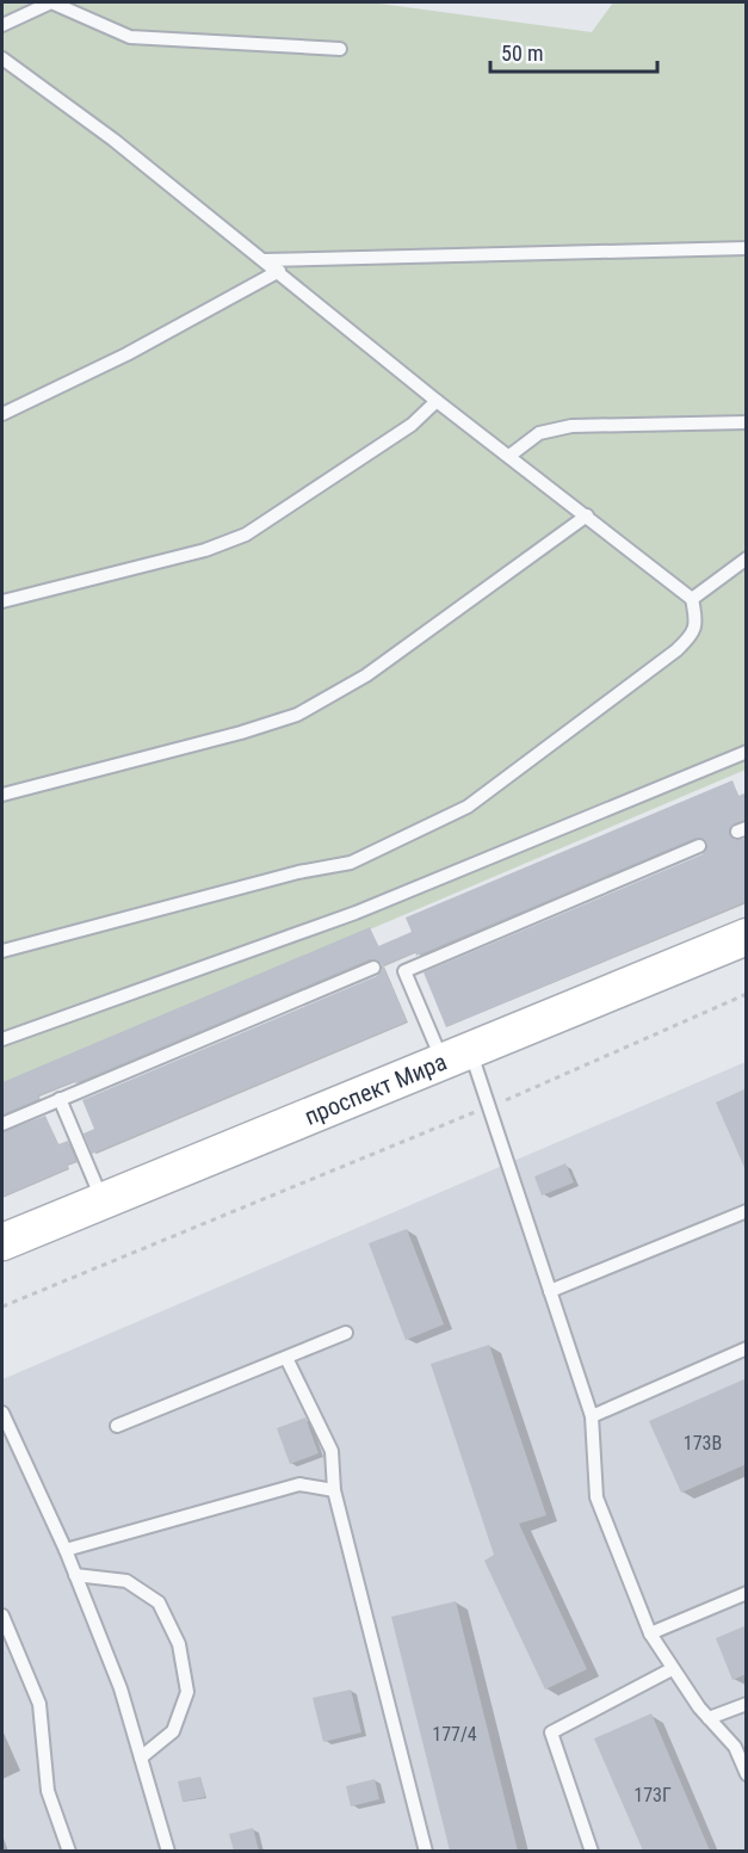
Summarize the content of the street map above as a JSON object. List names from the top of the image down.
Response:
{
  "streets": {
    "street": ["проспект Мира"]
  },
  "house_numbers": ["173В", "177/4", "173Г"],
  "scale_bar": "50 m"
}
